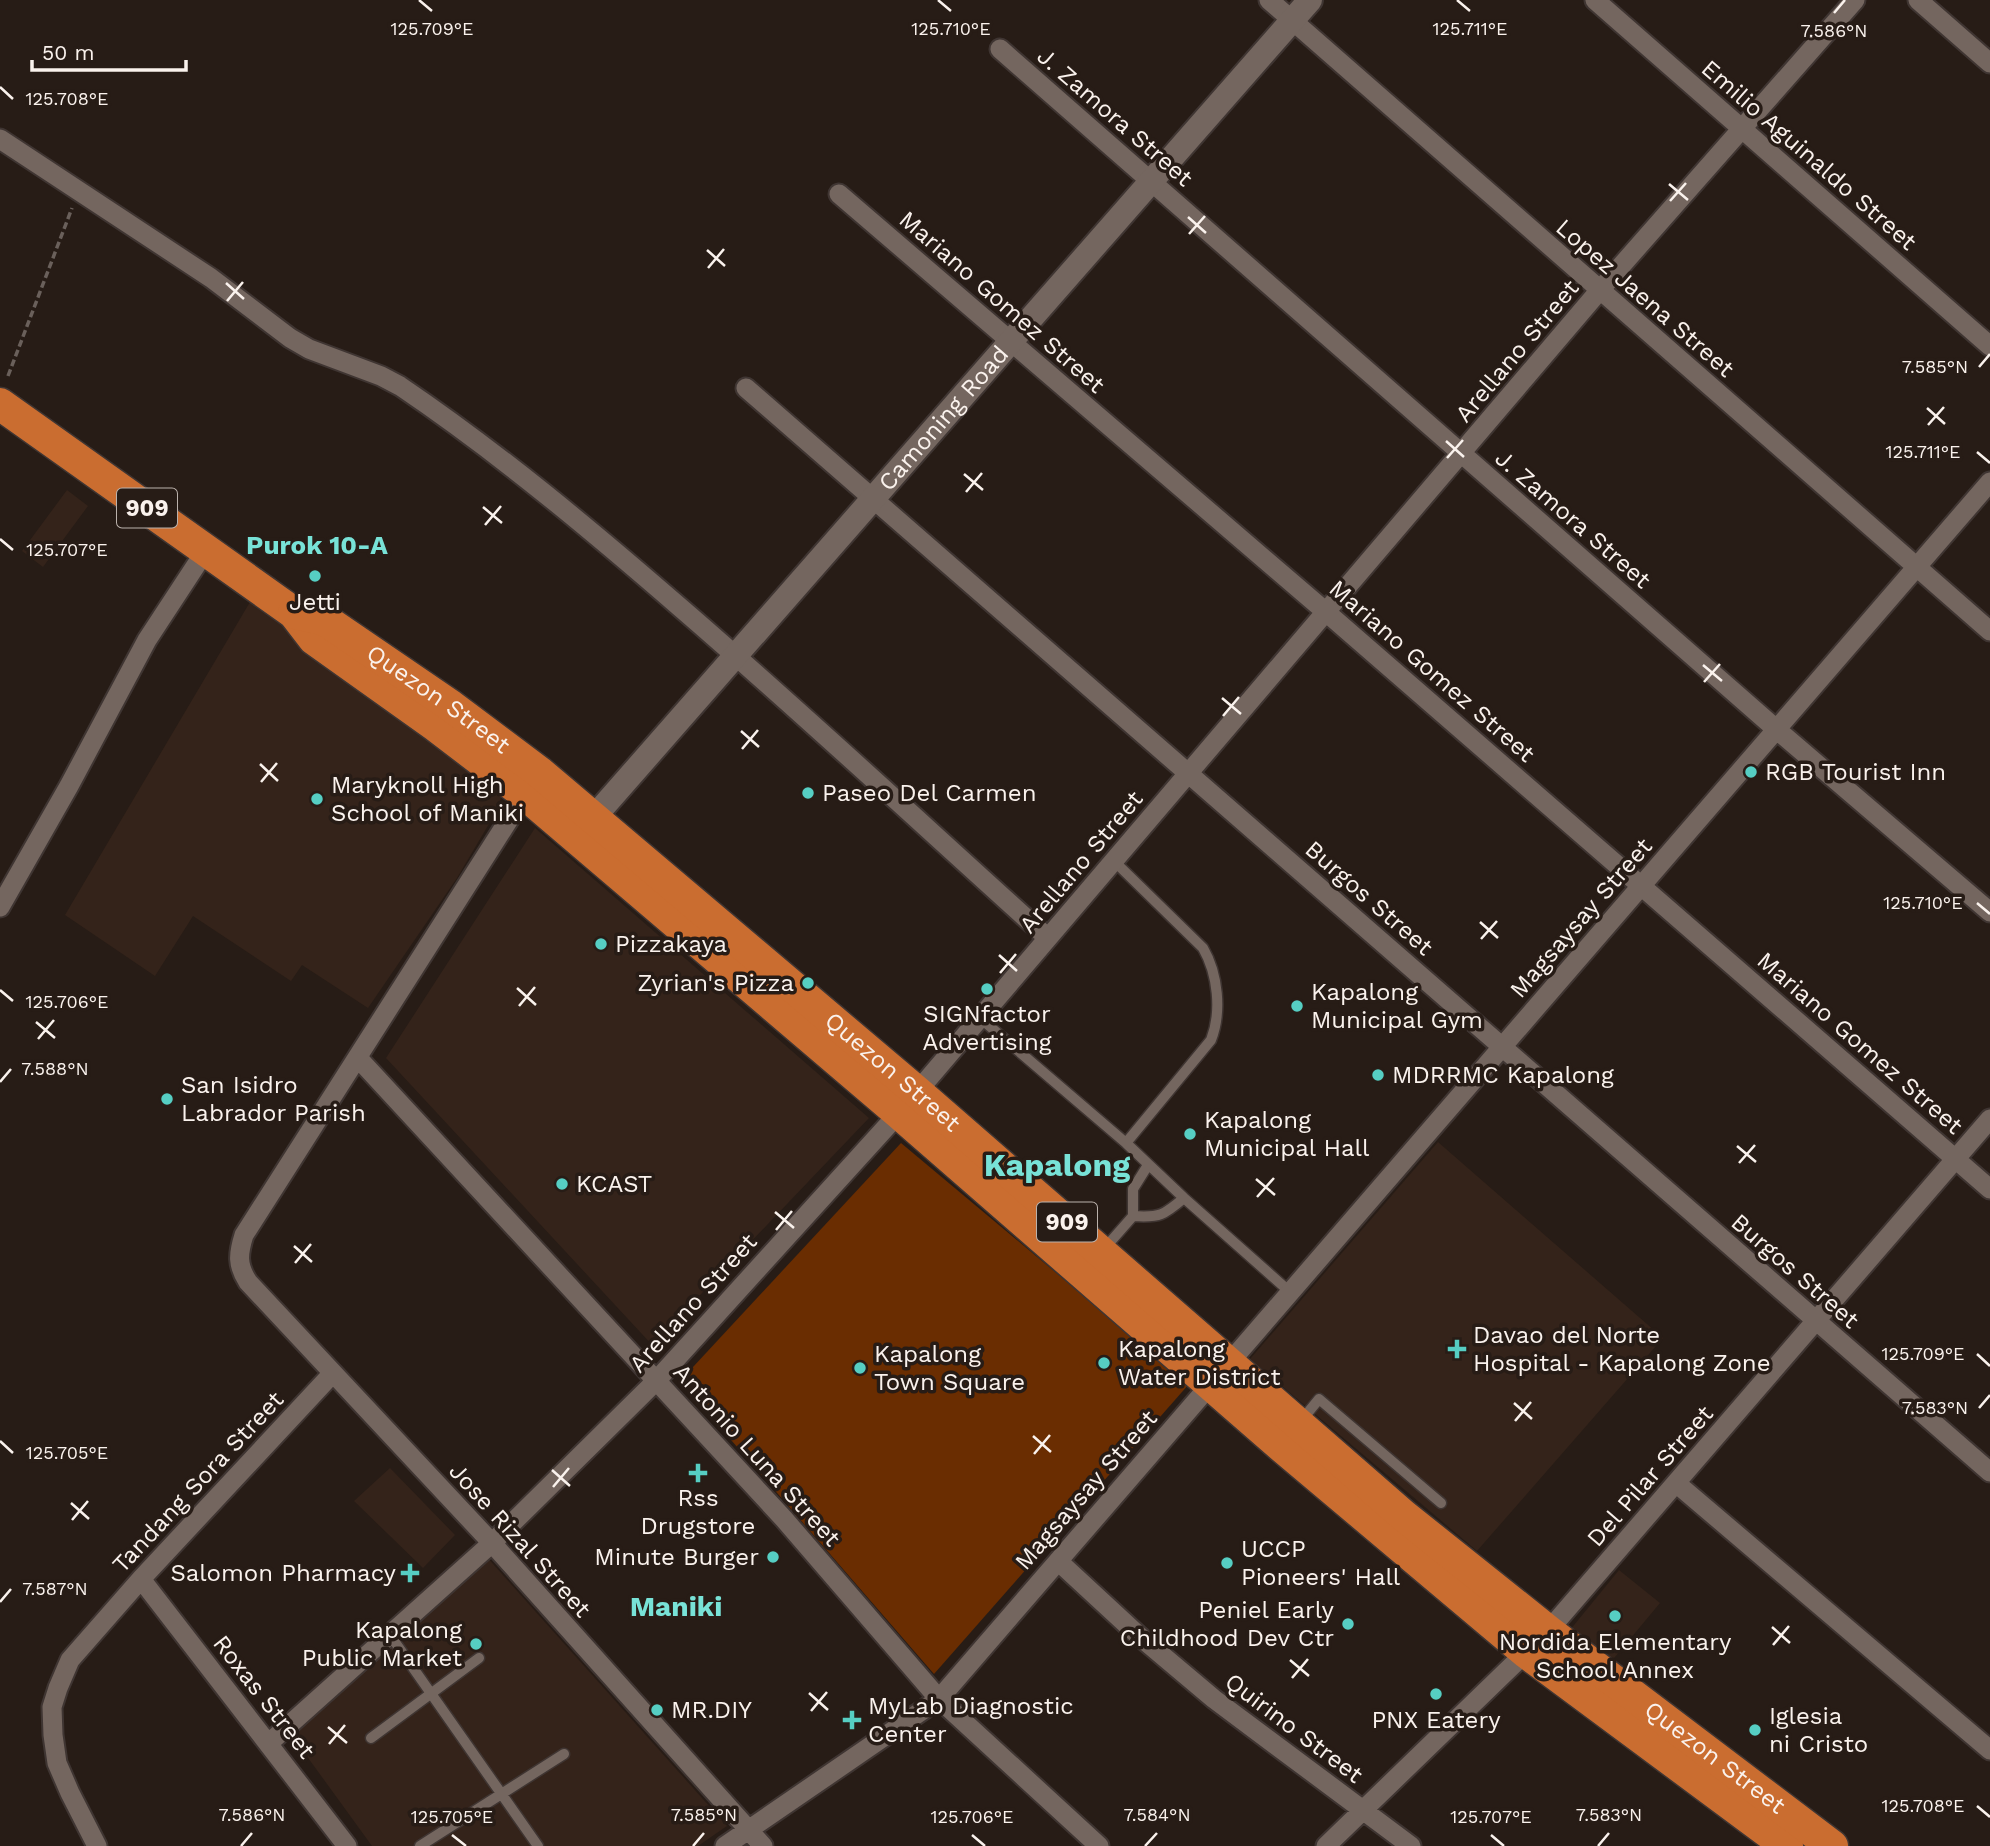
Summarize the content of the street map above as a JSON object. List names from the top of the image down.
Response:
{
  "streets": {
    "highway": ["909", "Quezon Street"],
    "street": [
      "J. Zamora Street",
      "Emilio Aguinaldo Street",
      "Lopez Jaena Street",
      "Mariano Gomez Street",
      "Arellano Street",
      "Camoning Road",
      "Burgos Street",
      "Magsaysay Street",
      "Antonio Luna Street",
      "Del Pilar Street",
      "Tandang Sora Street",
      "Jose Rizal Street",
      "Roxas Street",
      "Quirino Street"
    ]
  },
  "crossings": [
    ["J. Zamora Street", "Arellano Street"],
    ["J. Zamora Street", "Camoning Road"],
    ["J. Zamora Street", "Magsaysay Street"],
    ["Emilio Aguinaldo Street", "Arellano Street"],
    ["Lopez Jaena Street", "Arellano Street"],
    ["Lopez Jaena Street", "Camoning Road"],
    ["Lopez Jaena Street", "Magsaysay Street"],
    ["Mariano Gomez Street", "Arellano Street"],
    ["Mariano Gomez Street", "Camoning Road"],
    ["Mariano Gomez Street", "Magsaysay Street"],
    ["Mariano Gomez Street", "Del Pilar Street"],
    ["Arellano Street", "Quezon Street"],
    ["Arellano Street", "Burgos Street"],
    ["Arellano Street", "Antonio Luna Street"],
    ["Arellano Street", "Jose Rizal Street"],
    ["Arellano Street", "Roxas Street"],
    ["Camoning Road", "Quezon Street"],
    ["Camoning Road", "Burgos Street"],
    ["Quezon Street", "Magsaysay Street"],
    ["Quezon Street", "Del Pilar Street"],
    ["Burgos Street", "Magsaysay Street"],
    ["Burgos Street", "Del Pilar Street"],
    ["Magsaysay Street", "Antonio Luna Street"],
    ["Magsaysay Street", "Jose Rizal Street"],
    ["Magsaysay Street", "Quirino Street"],
    ["Antonio Luna Street", "Jose Rizal Street"],
    ["Del Pilar Street", "Quirino Street"],
    ["Tandang Sora Street", "Jose Rizal Street"],
    ["Tandang Sora Street", "Roxas Street"]
  ],
  "districts": ["Purok 10-A", "Kapalong", "Maniki"],
  "places": {
    "other": [
      "Jetti",
      "RGB Tourist Inn",
      "Paseo Del Carmen",
      "Maryknoll High School of Maniki",
      "Pizzakaya",
      "Zyrian's Pizza",
      "SIGNfactor Advertising",
      "Kapalong Municipal Gym",
      "MDRRMC Kapalong",
      "San Isidro Labrador Parish",
      "Kapalong Municipal Hall",
      "KCAST",
      "Kapalong Water District",
      "Kapalong Town Square",
      "Minute Burger",
      "UCCP Pioneers' Hall",
      "Nordida Elementary School Annex",
      "Peniel Early Childhood Dev Ctr",
      "Kapalong Public Market",
      "PNX Eatery",
      "MR.DIY",
      "Iglesia ni Cristo"
    ],
    "health": [
      "Davao del Norte Hospital - Kapalong Zone",
      "Rss Drugstore",
      "Salomon Pharmacy",
      "MyLab Diagnostic Center"
    ]
  },
  "scale_bar": "50 m",
  "coordinates": [
    "125.709°E",
    "125.710°E",
    "125.711°E",
    "7.586°N",
    "125.708°E",
    "7.585°N",
    "125.707°E",
    "125.706°E",
    "7.588°N",
    "7.583°N",
    "125.705°E",
    "7.587°N",
    "7.584°N"
  ]
}
